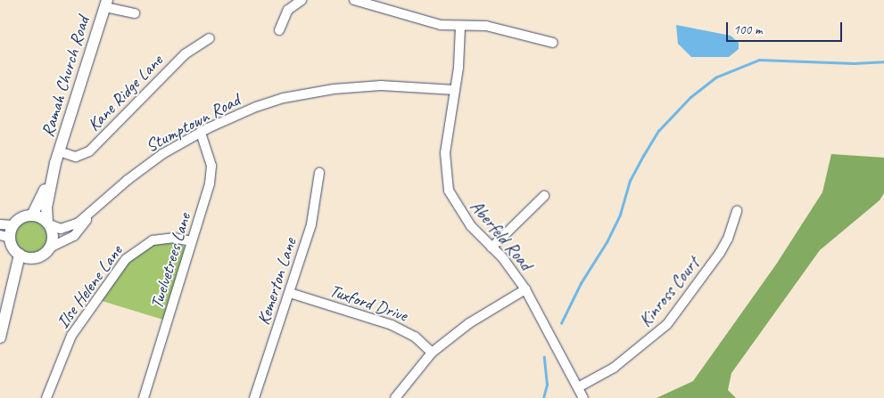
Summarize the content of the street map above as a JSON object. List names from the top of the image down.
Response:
{
  "streets": {
    "main road": ["Ramah Church Road"],
    "street": [
      "Kane Ridge Lane",
      "Stumptown Road",
      "Aberfeld Road",
      "Twelvetrees Lane",
      "Kemerton Lane",
      "Ilse Helene Lane",
      "Kinross Court",
      "Tuxford Drive"
    ]
  },
  "crossings": [
    ["Ramah Church Road", "Kane Ridge Lane"],
    ["Ramah Church Road", "Stumptown Road"],
    ["Stumptown Road", "Aberfeld Road"],
    ["Stumptown Road", "Twelvetrees Lane"],
    ["Aberfeld Road", "Kinross Court"],
    ["Twelvetrees Lane", "Ilse Helene Lane"],
    ["Kemerton Lane", "Tuxford Drive"]
  ],
  "scale_bar": "100 m"
}
